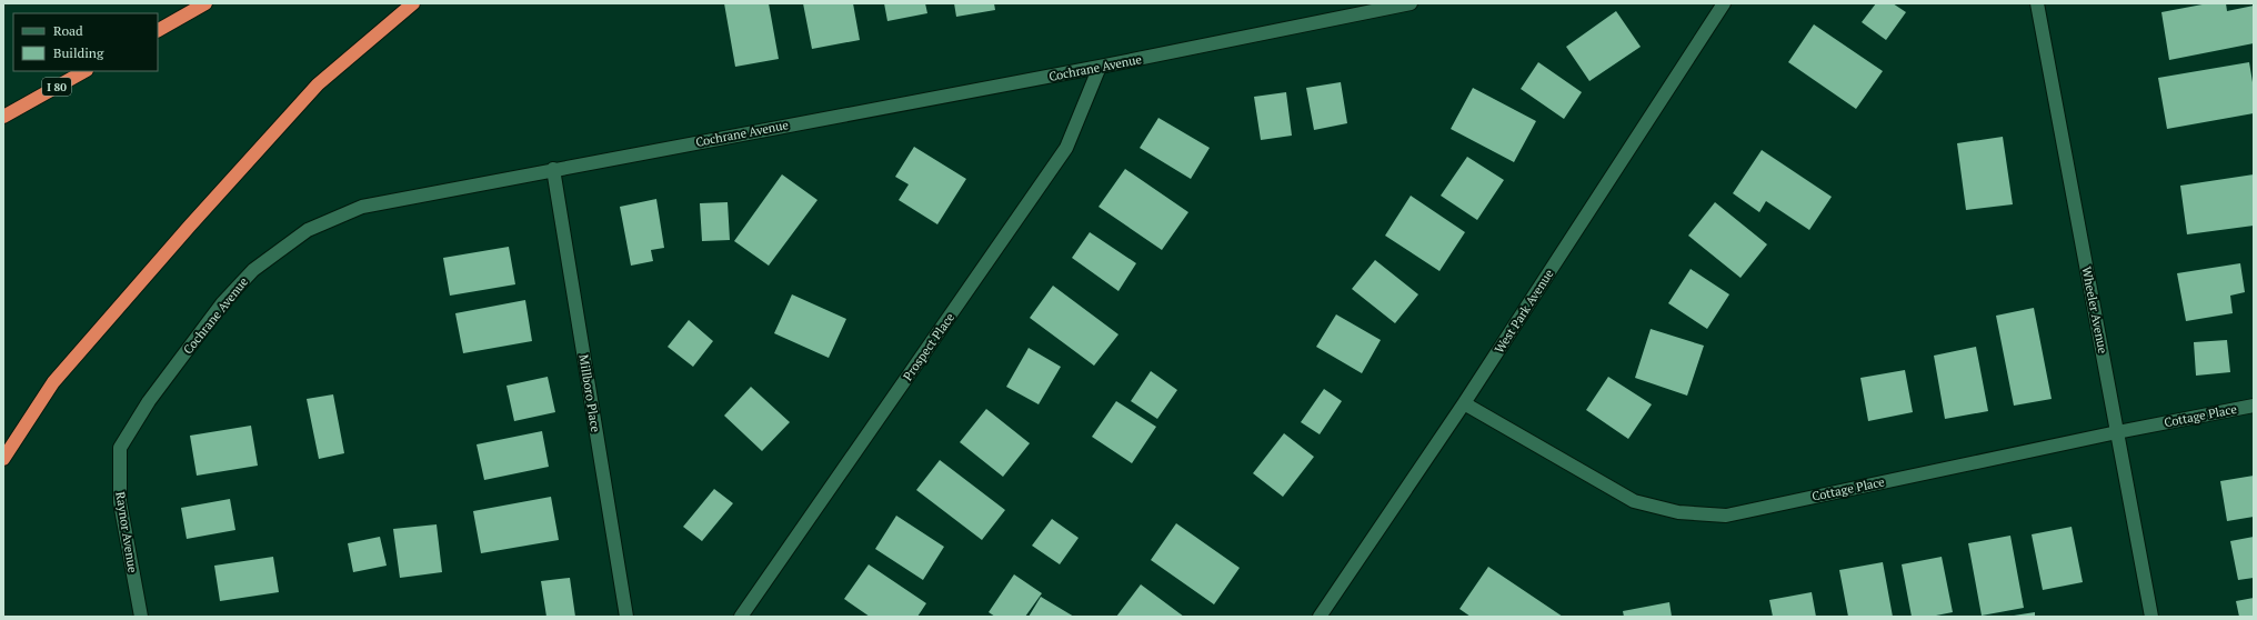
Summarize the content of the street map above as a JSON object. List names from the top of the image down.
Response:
{
  "streets": {
    "highway": ["I 80"],
    "street": [
      "Cochrane Avenue",
      "Wheeler Avenue",
      "West Park Avenue",
      "Prospect Place",
      "Millboro Place",
      "Cottage Place",
      "Raynor Avenue"
    ]
  },
  "crossings": [
    ["Cochrane Avenue", "Prospect Place"],
    ["Cochrane Avenue", "Millboro Place"],
    ["Cochrane Avenue", "Raynor Avenue"],
    ["Wheeler Avenue", "Cottage Place"],
    ["West Park Avenue", "Cottage Place"]
  ],
  "legend": ["Road", "Building"]
}
